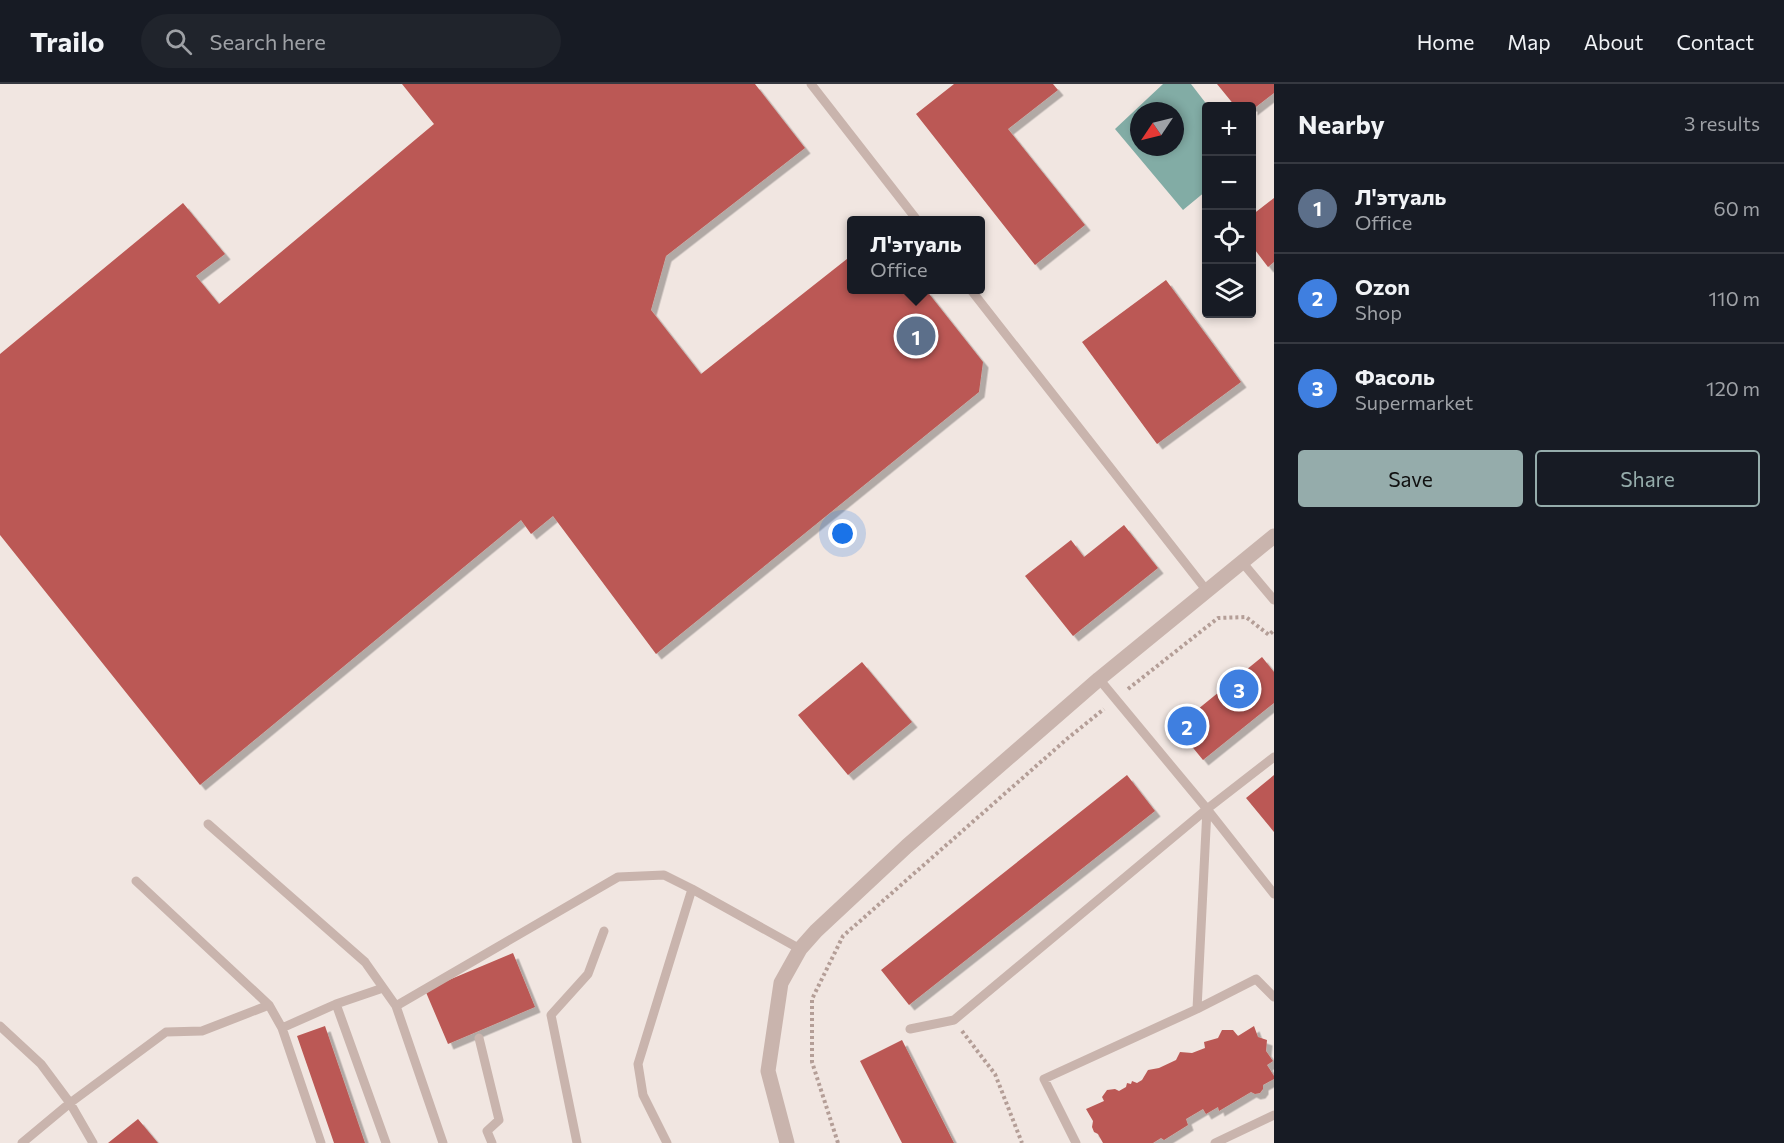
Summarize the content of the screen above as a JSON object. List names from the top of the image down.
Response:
{
  "north": "bottom left",
  "page": {
    "header": "Trailo",
    "search": "Search here",
    "nav": [
      "Home",
      "Map",
      "About",
      "Contact"
    ],
    "heading": ["Nearby", "3 results"],
    "map_buttons": ["+", "−"],
    "list": [
      {
        "mark": "1",
        "name": "Л'этуаль",
        "note": "Office",
        "value": "60 m"
      },
      {
        "mark": "2",
        "name": "Ozon",
        "note": "Shop",
        "value": "110 m"
      },
      {
        "mark": "3",
        "name": "Фасоль",
        "note": "Supermarket",
        "value": "120 m"
      }
    ],
    "popup": ["Л'этуаль", "Office"],
    "pins": ["1", "3", "2"],
    "buttons": ["Save", "Share"]
  }
}
